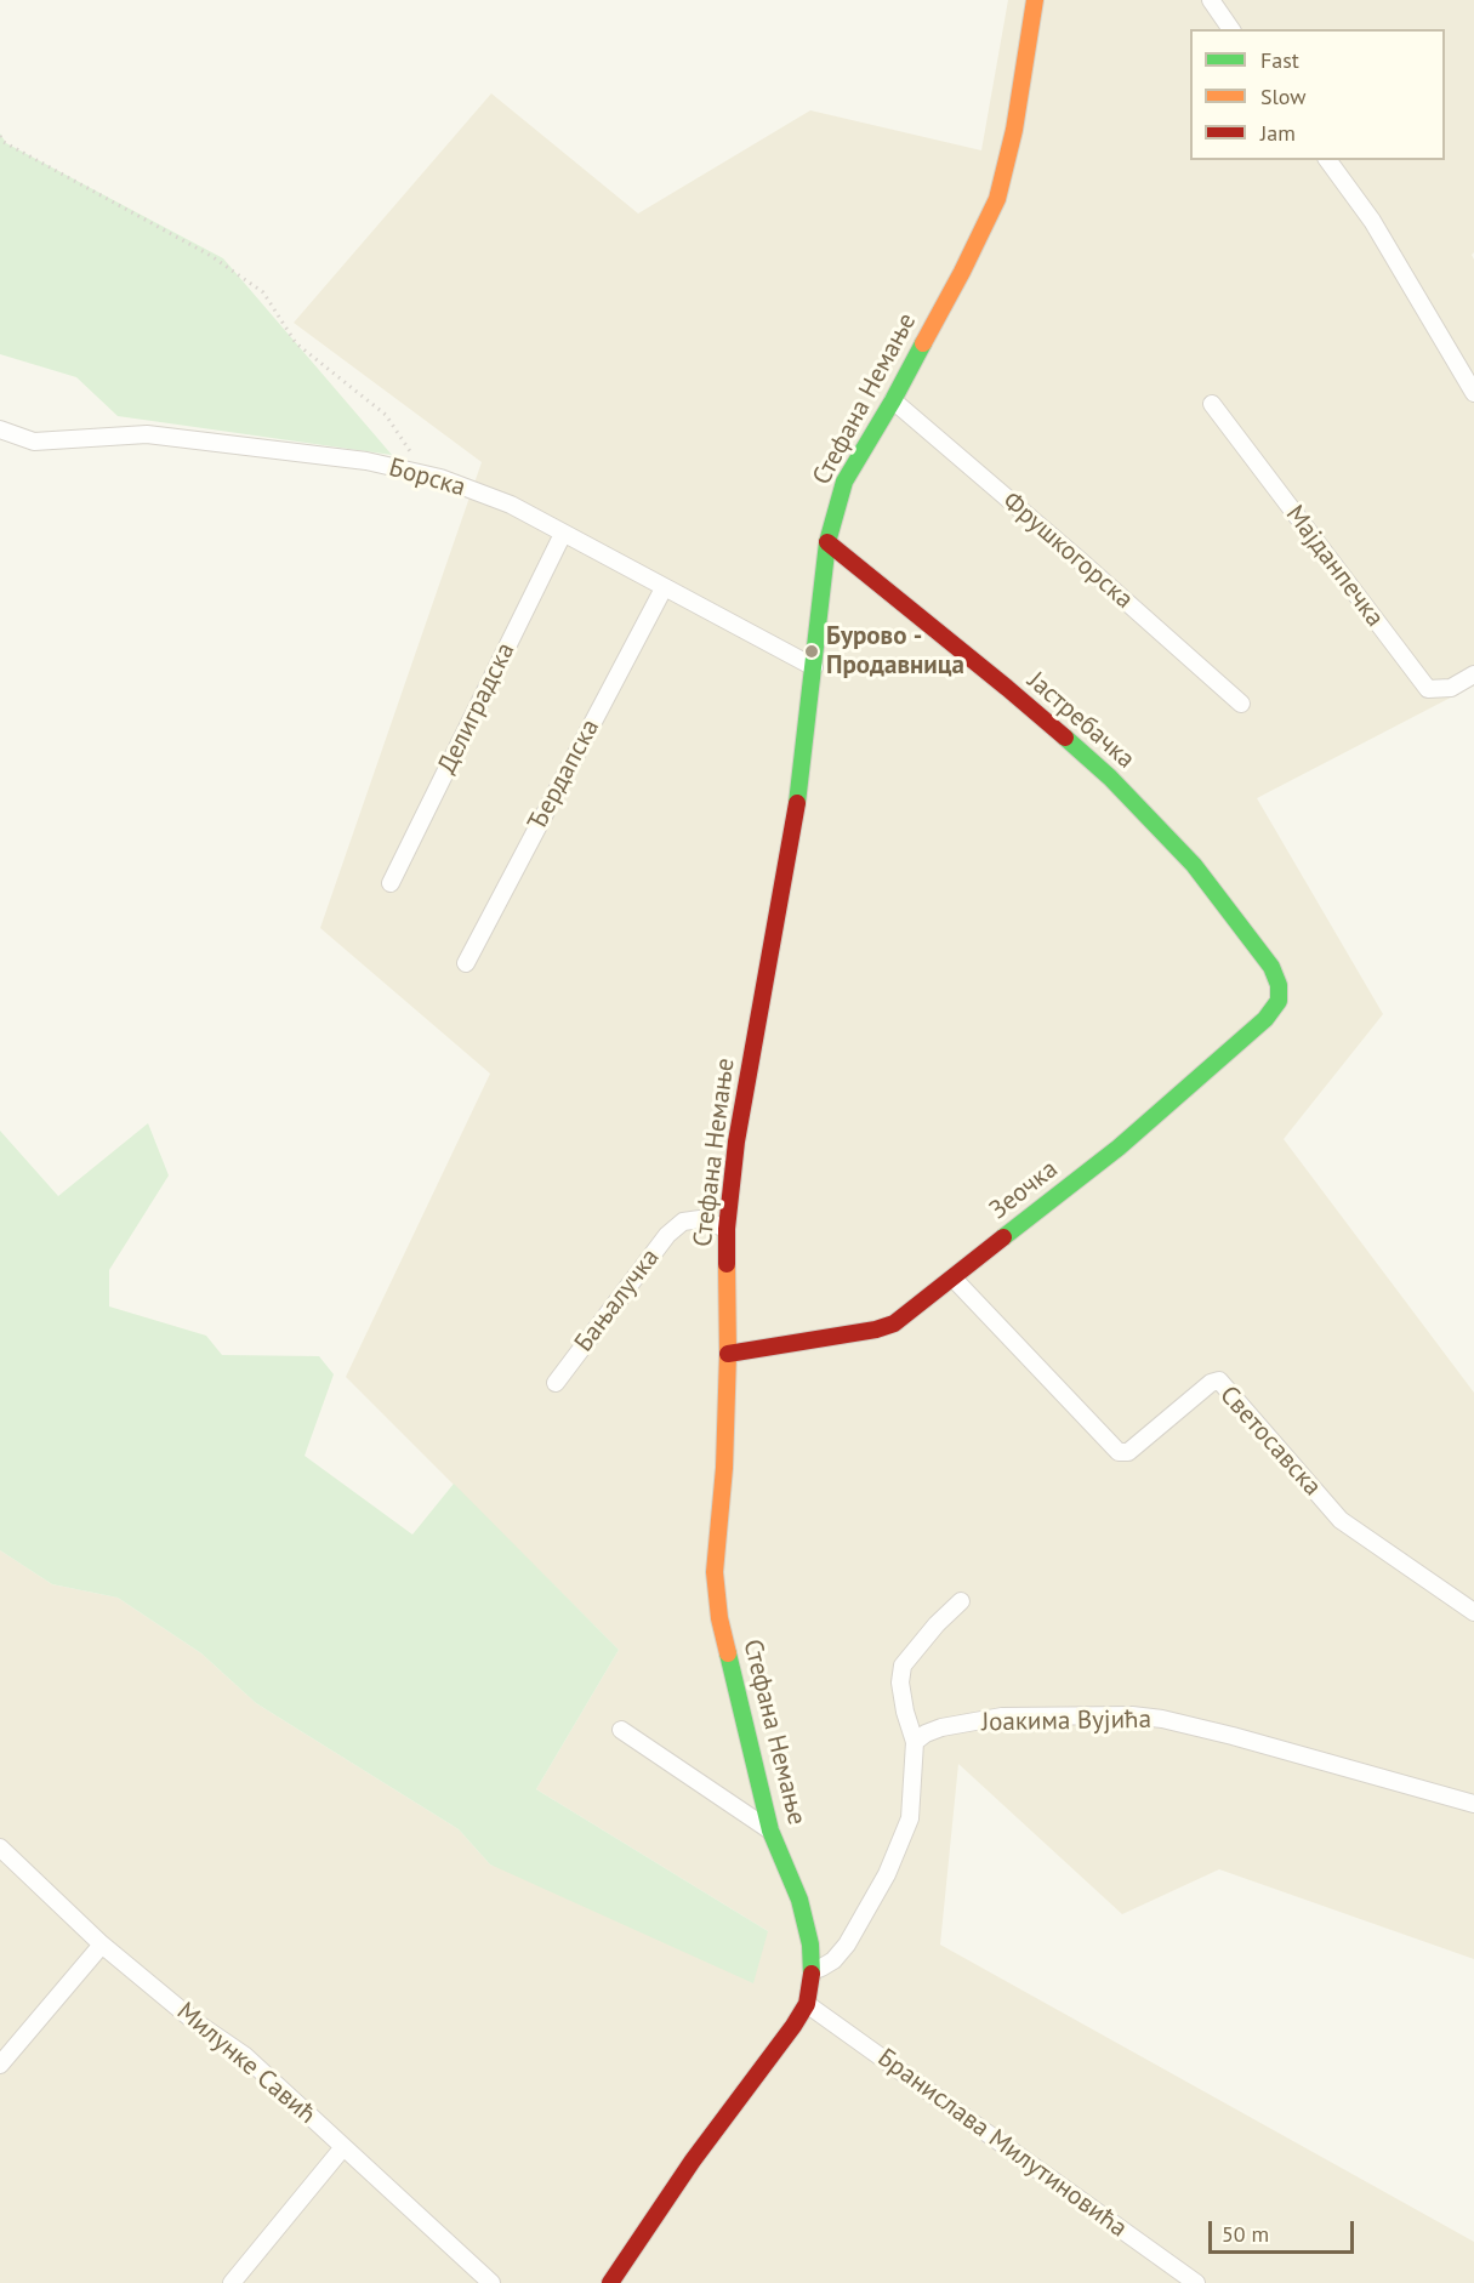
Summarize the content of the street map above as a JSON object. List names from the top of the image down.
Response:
{
  "streets": {
    "street": [
      "Стефана Немање",
      "Борска",
      "Фрушкогорска",
      "Мајданпечка",
      "Делиградска",
      "Јастребачка",
      "Ђердапска",
      "Зеочка",
      "Бањалучка",
      "Светосавска",
      "Јоакима Вујића",
      "Милунке Савић",
      "Бранислава Милутиновића"
    ]
  },
  "crossings": [
    ["Стефана Немање", "Борска"],
    ["Стефана Немање", "Фрушкогорска"],
    ["Стефана Немање", "Јастребачка"],
    ["Стефана Немање", "Зеочка"],
    ["Стефана Немање", "Бањалучка"],
    ["Стефана Немање", "Бранислава Милутиновића"],
    ["Борска", "Делиградска"],
    ["Борска", "Ђердапска"],
    ["Јастребачка", "Зеочка"],
    ["Зеочка", "Светосавска"]
  ],
  "places": ["Бурово - Продавница"],
  "legend": ["Fast", "Slow", "Jam"],
  "scale_bar": "50 m"
}
